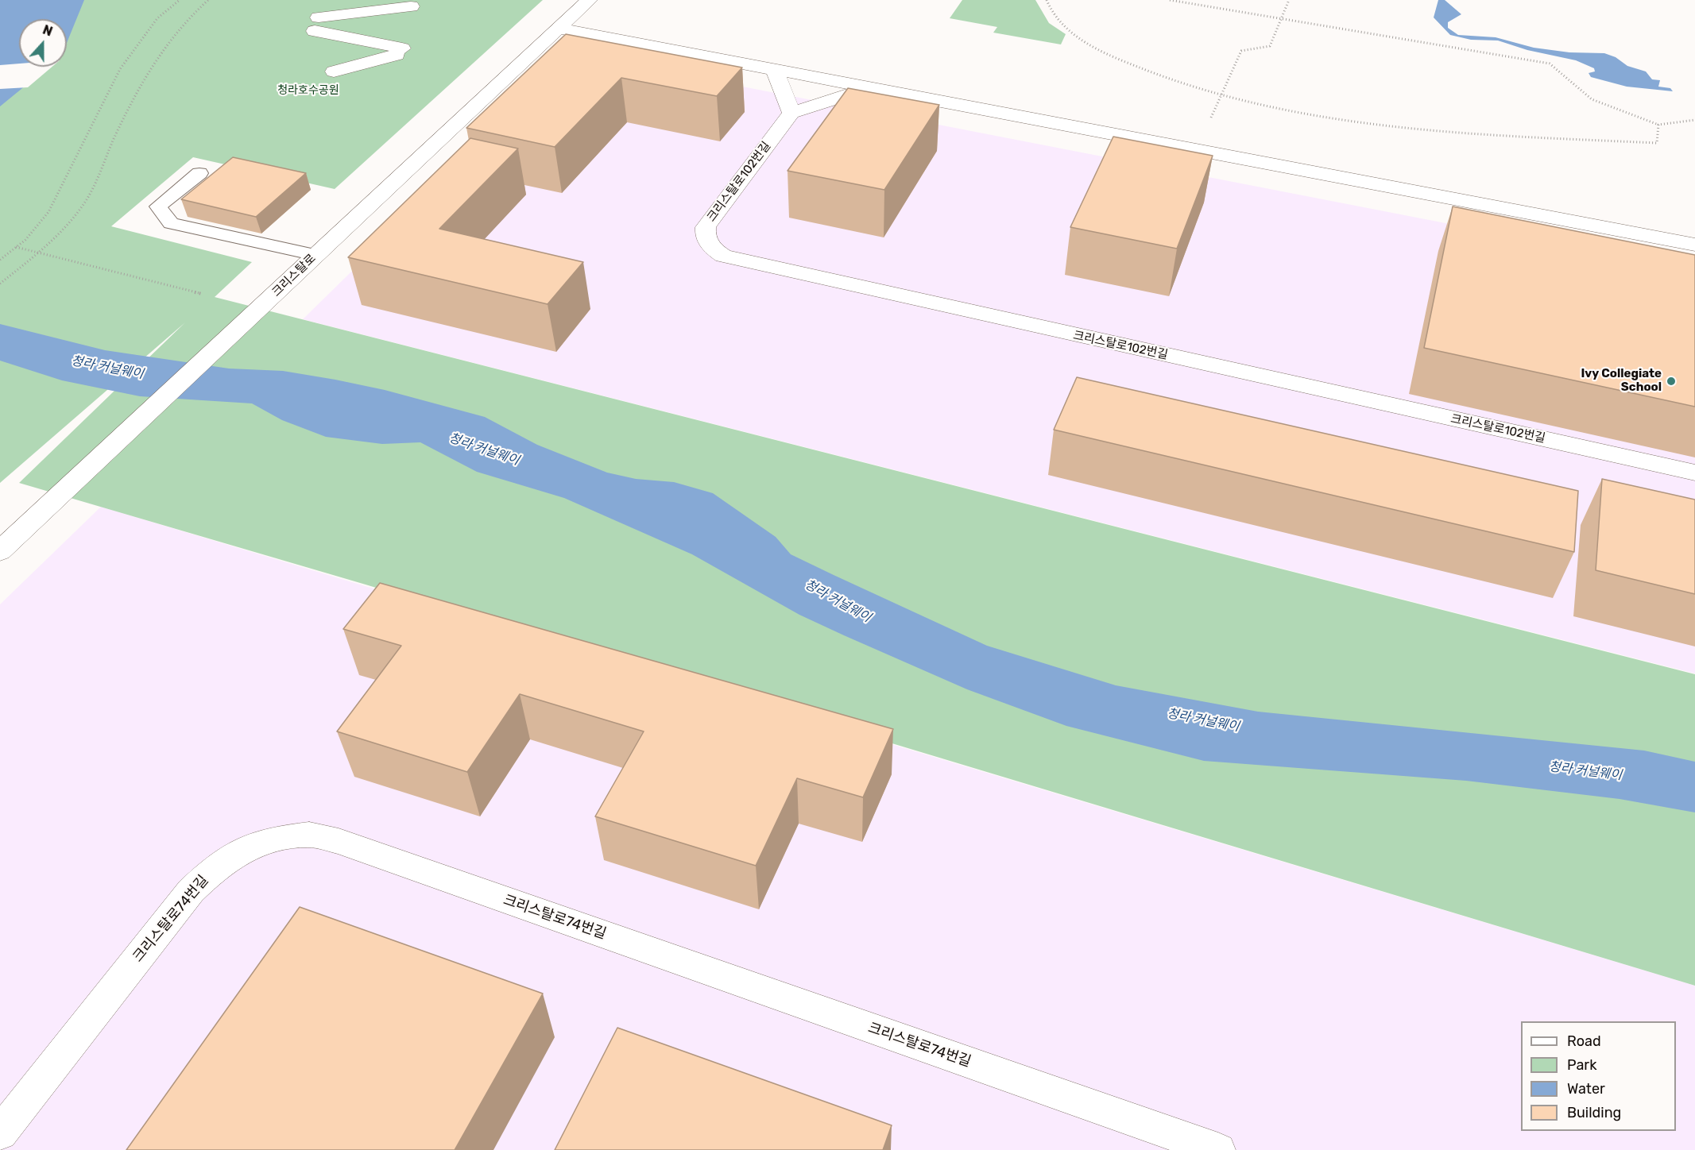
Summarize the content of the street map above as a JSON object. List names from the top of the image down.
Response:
{
  "streets": {
    "street": ["크리스탈로102번길", "크리스탈로", "크리스탈로74번길"]
  },
  "water": ["청라 커널웨이"],
  "parks": ["청라호수공원"],
  "places": ["Ivy Collegiate School"],
  "legend": [
    "Road",
    "Park",
    "Water",
    "Building"
  ],
  "north": "top"
}
